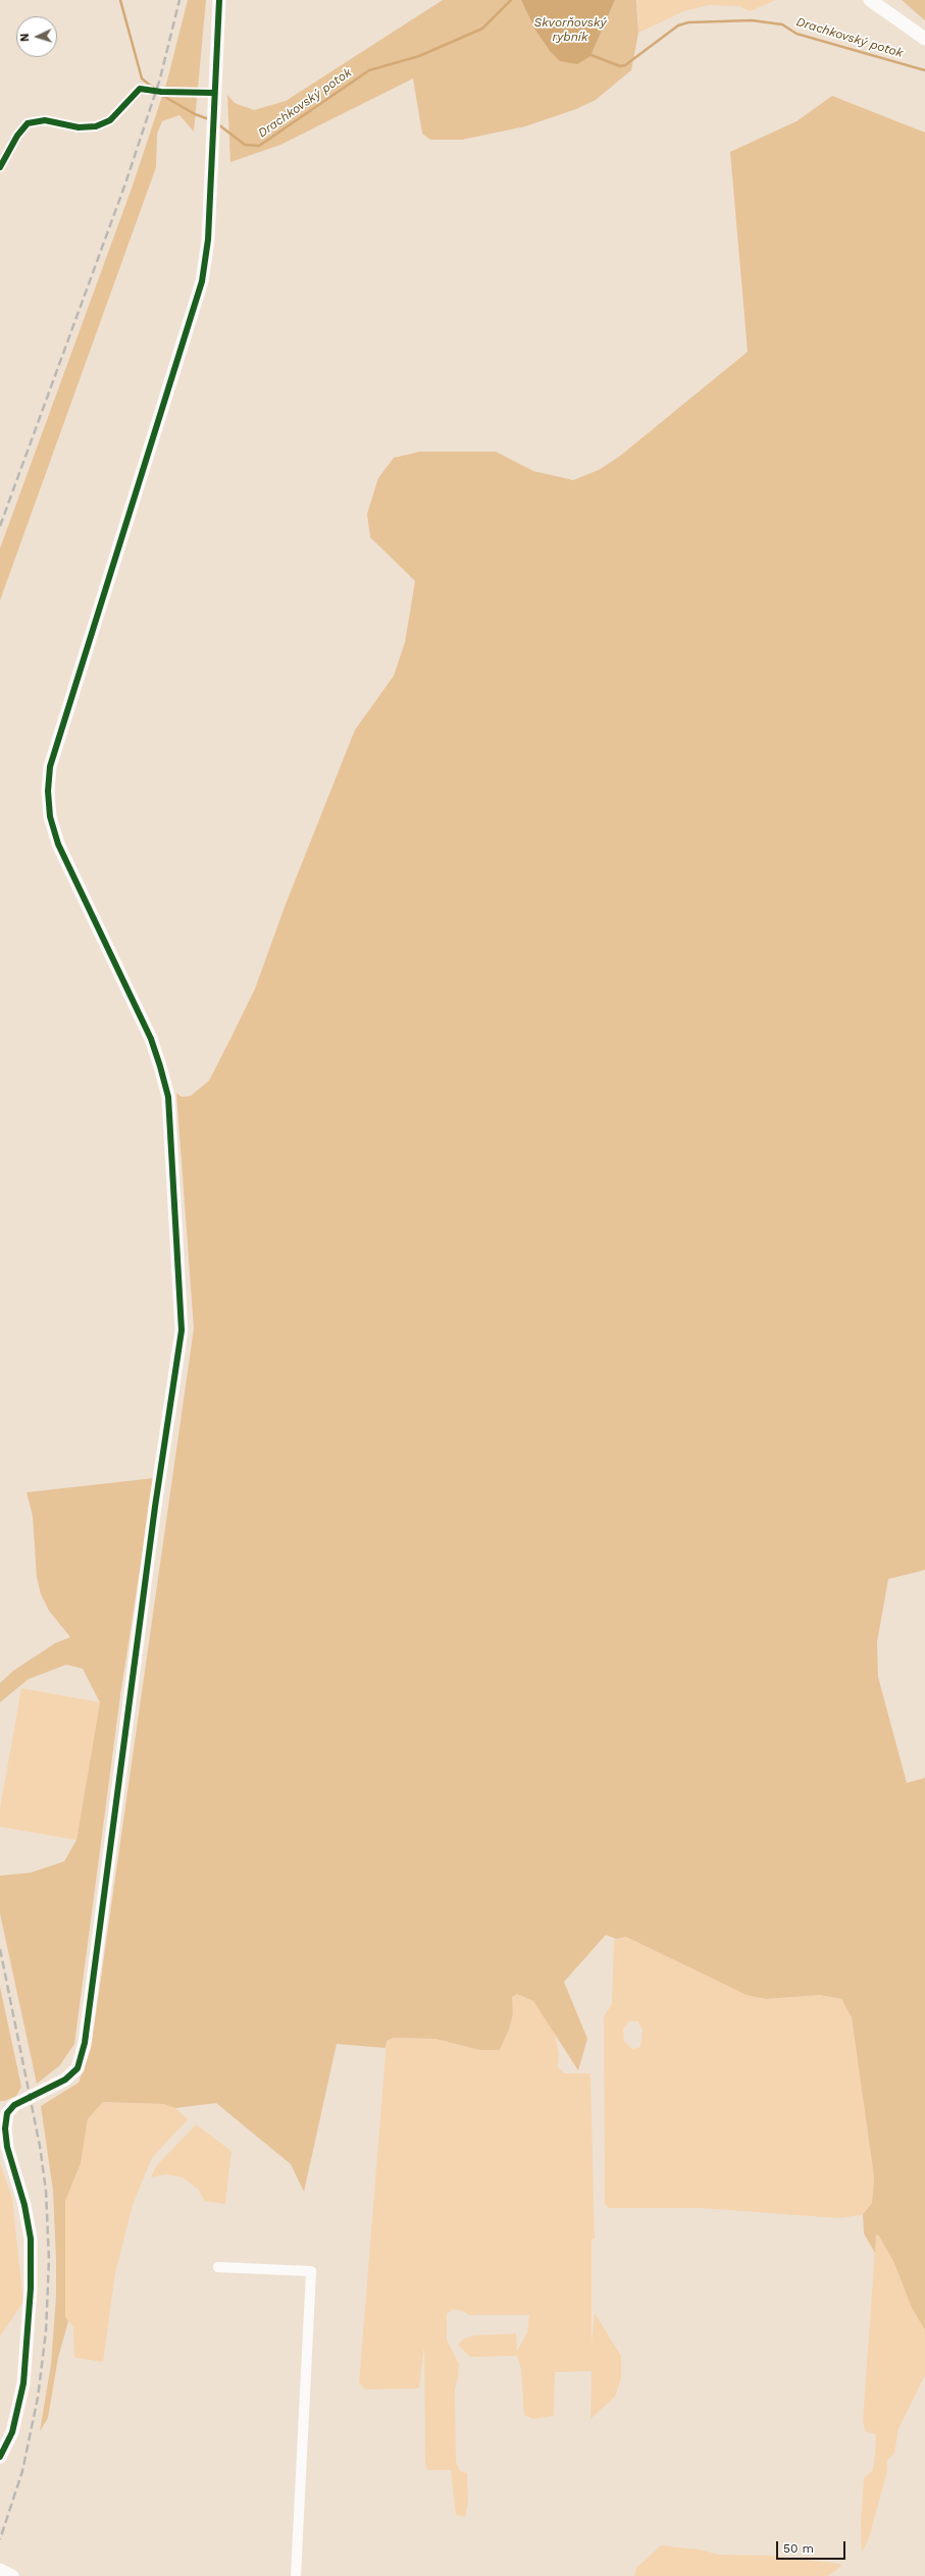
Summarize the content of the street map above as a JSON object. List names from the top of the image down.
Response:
{
  "water": ["Skvorňovský rybník", "Drachkovský potok"],
  "scale_bar": "50 m",
  "north": "left"
}
